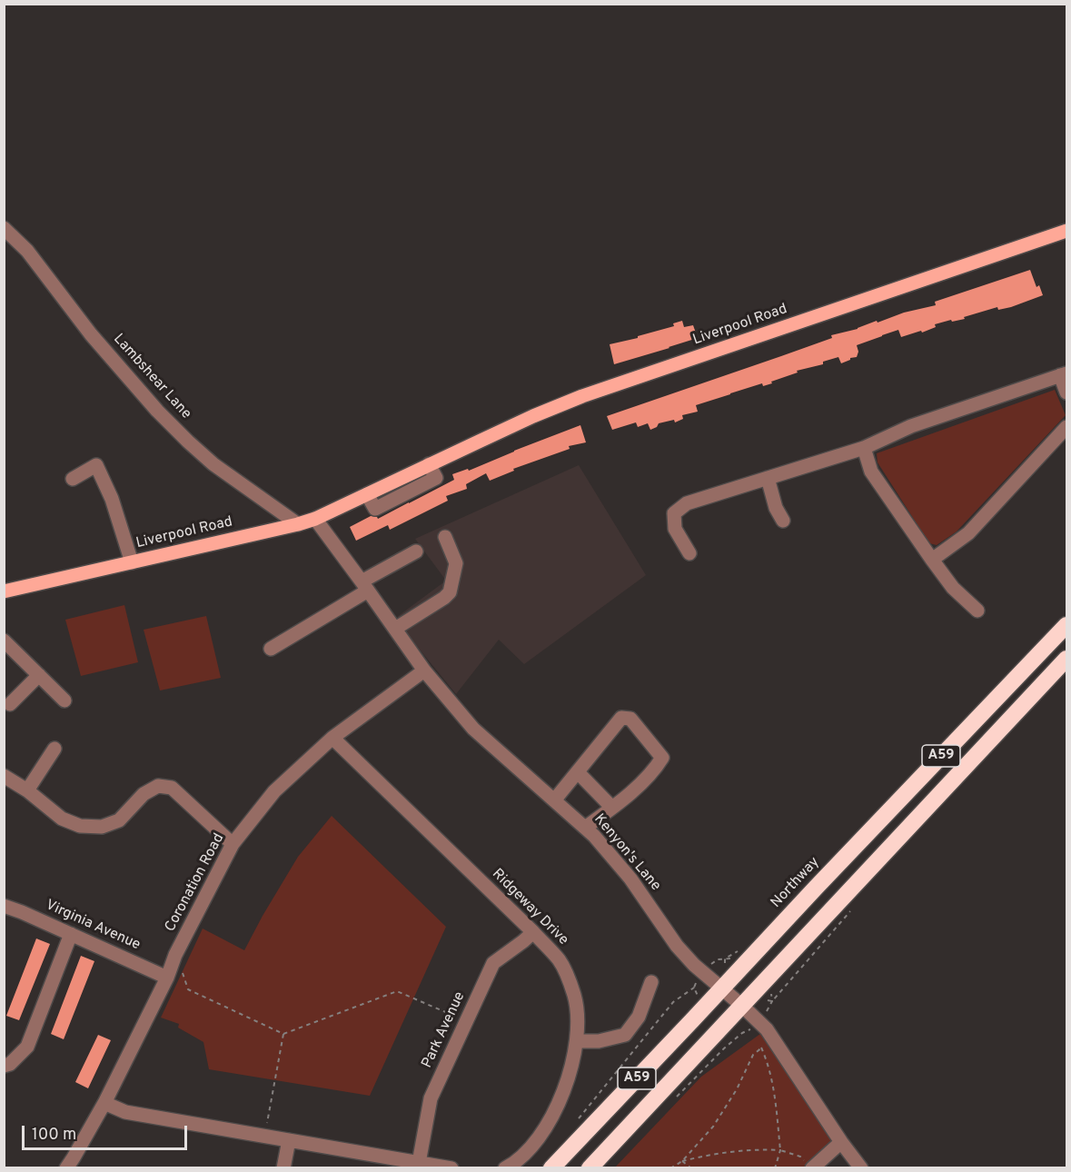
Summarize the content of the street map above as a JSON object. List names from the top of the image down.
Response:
{
  "streets": {
    "highway": ["A59", "Northway"],
    "main road": ["Liverpool Road"],
    "street": [
      "Lambshear Lane",
      "Kenyon's Lane",
      "Coronation Road",
      "Ridgeway Drive",
      "Virginia Avenue",
      "Park Avenue"
    ]
  },
  "crossings": [
    ["Liverpool Road", "Lambshear Lane"],
    ["Liverpool Road", "Kenyon's Lane"],
    ["A59", "Kenyon's Lane"],
    ["Kenyon's Lane", "Coronation Road"],
    ["Kenyon's Lane", "Northway"],
    ["Coronation Road", "Ridgeway Drive"],
    ["Coronation Road", "Virginia Avenue"],
    ["Ridgeway Drive", "Park Avenue"]
  ],
  "scale_bar": "100 m"
}
